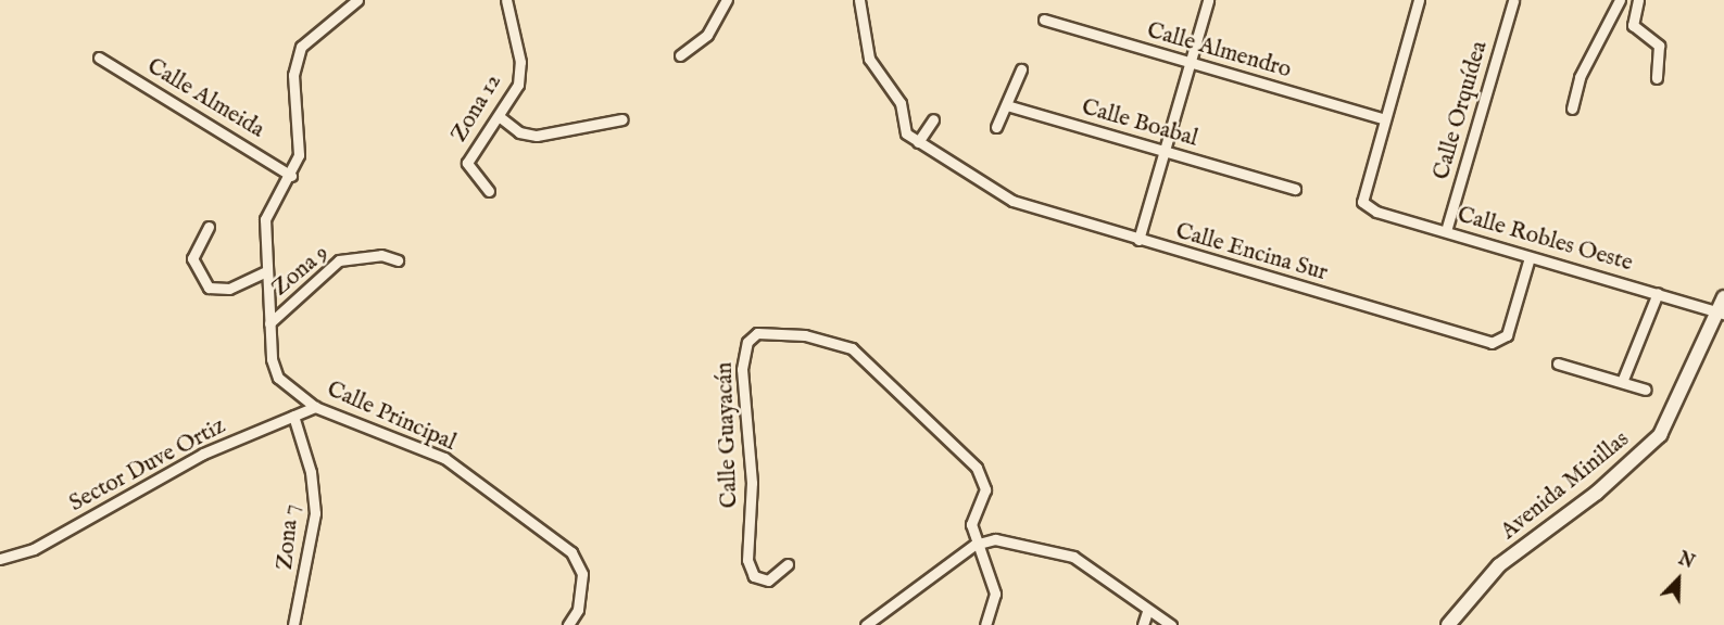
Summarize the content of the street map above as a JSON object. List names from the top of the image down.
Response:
{
  "streets": {
    "street": [
      "Calle Almendro",
      "Calle Almeida",
      "Zona 12",
      "Calle Orquídea",
      "Calle Boabal",
      "Calle Robles Oeste",
      "Calle Encina Sur",
      "Zona 9",
      "Calle Principal",
      "Calle Guayacán",
      "Sector Duve Ortiz",
      "Avenida Minillas",
      "Zona 7"
    ]
  },
  "crossings": [
    ["Calle Almendro", "Calle Robles Oeste"],
    ["Calle Almeida", "Calle Principal"],
    ["Calle Orquídea", "Calle Robles Oeste"],
    ["Calle Robles Oeste", "Calle Encina Sur"],
    ["Calle Robles Oeste", "Avenida Minillas"],
    ["Zona 9", "Calle Principal"],
    ["Calle Principal", "Sector Duve Ortiz"],
    ["Sector Duve Ortiz", "Zona 7"]
  ],
  "north": "top right"
}
